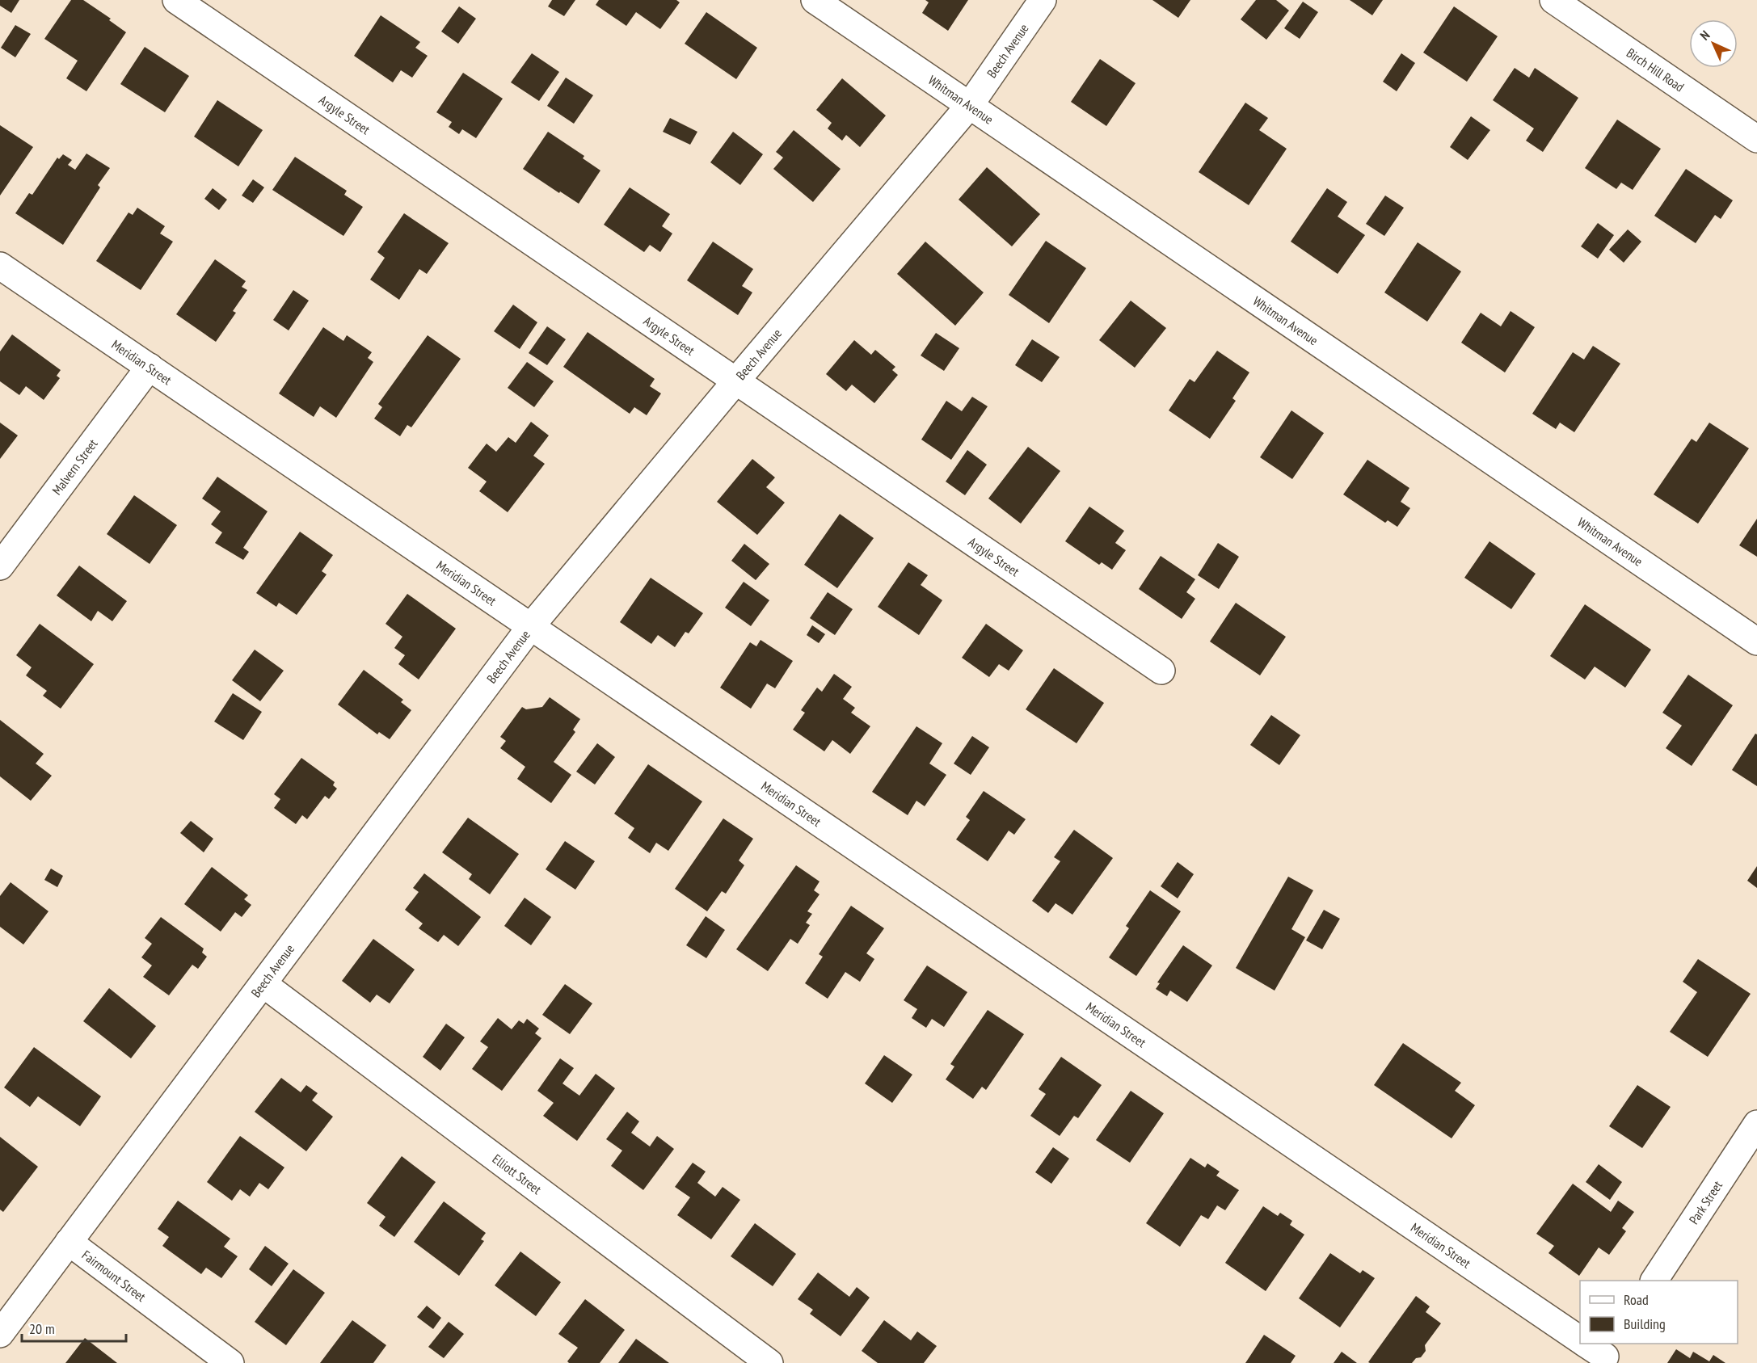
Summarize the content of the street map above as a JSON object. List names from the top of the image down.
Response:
{
  "streets": {
    "street": [
      "Beech Avenue",
      "Birch Hill Road",
      "Whitman Avenue",
      "Argyle Street",
      "Meridian Street",
      "Malvern Street",
      "Elliott Street",
      "Park Street",
      "Fairmount Street"
    ]
  },
  "crossings": [
    ["Beech Avenue", "Whitman Avenue"],
    ["Beech Avenue", "Argyle Street"],
    ["Beech Avenue", "Meridian Street"],
    ["Beech Avenue", "Elliott Street"],
    ["Beech Avenue", "Fairmount Street"],
    ["Meridian Street", "Malvern Street"]
  ],
  "legend": ["Road", "Building"],
  "scale_bar": "20 m",
  "north": "top left"
}
